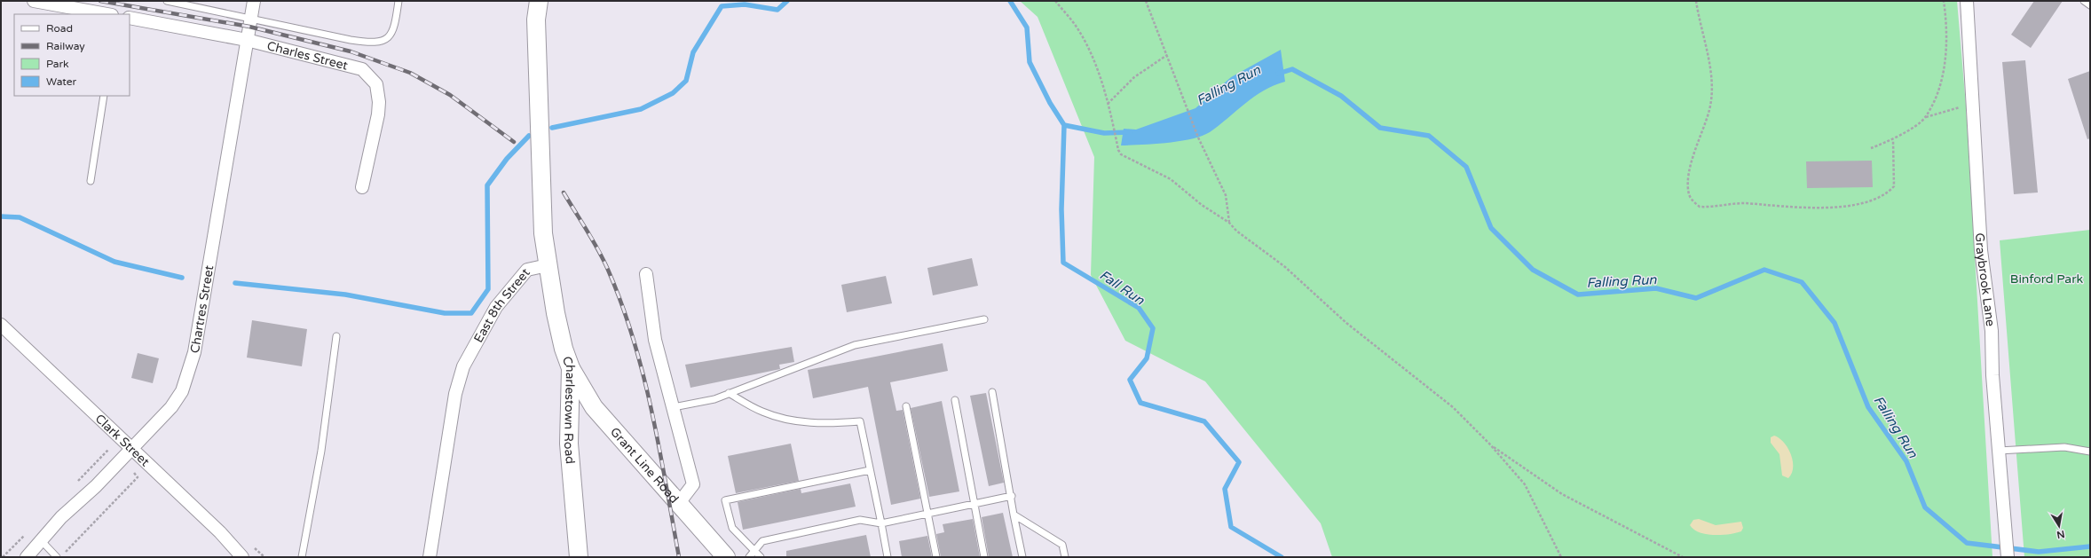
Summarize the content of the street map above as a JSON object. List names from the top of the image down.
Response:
{
  "streets": {
    "street": [
      "Charles Street",
      "Graybrook Lane",
      "East 8th Street",
      "Chartres Street",
      "Charlestown Road",
      "Clark Street",
      "Grant Line Road"
    ]
  },
  "crossings": [
    ["Charles Street", "Chartres Street"],
    ["East 8th Street", "Charlestown Road"],
    ["Chartres Street", "Clark Street"],
    ["Charlestown Road", "Grant Line Road"]
  ],
  "water": ["Falling Run", "Fall Run"],
  "parks": ["Binford Park"],
  "legend": [
    "Road",
    "Railway",
    "Park",
    "Water"
  ],
  "north": "bottom"
}
